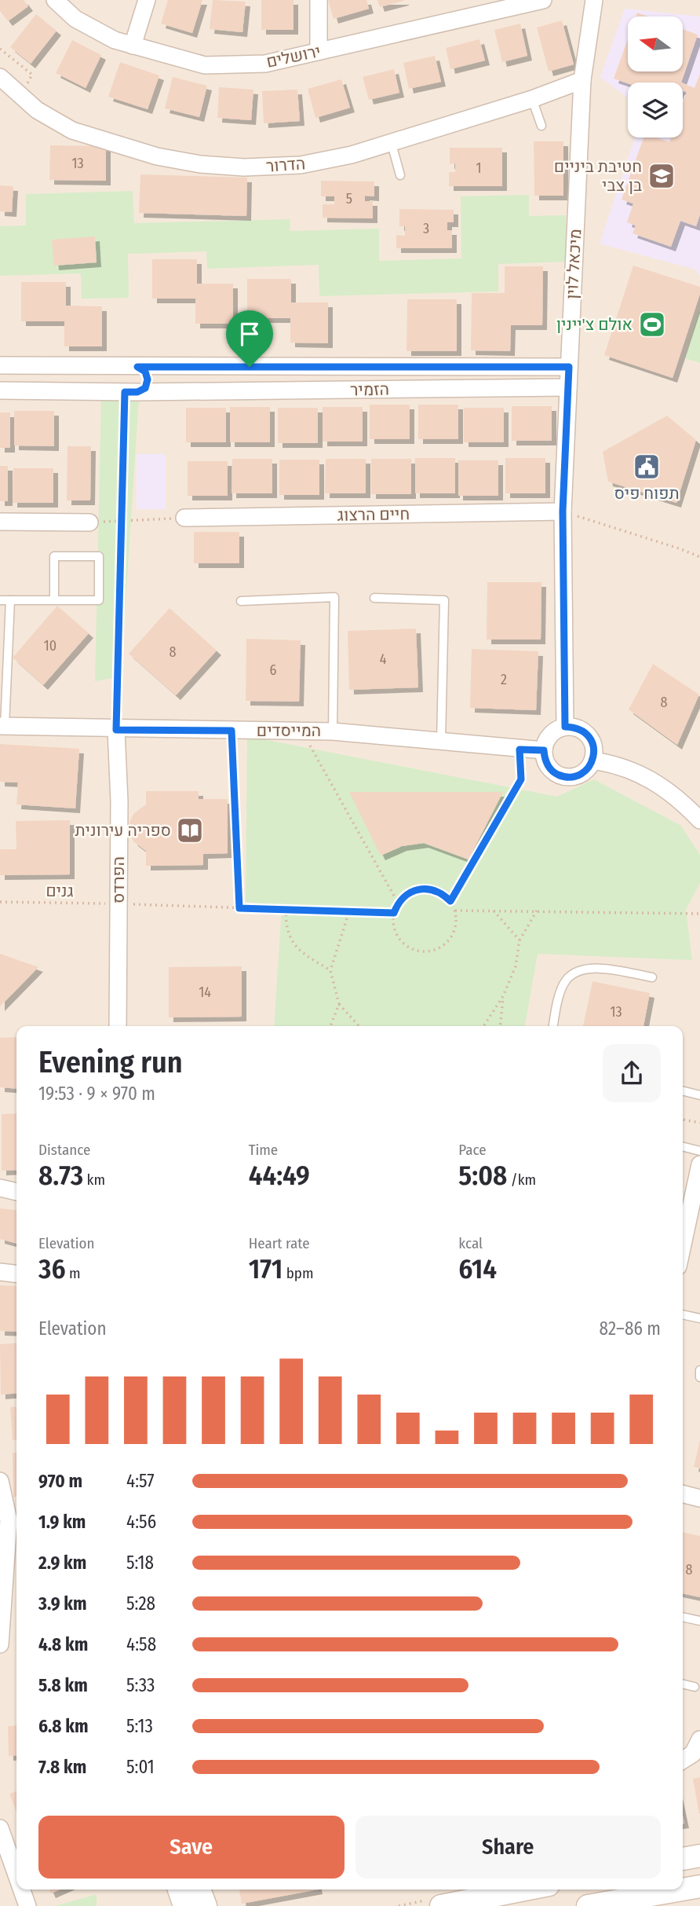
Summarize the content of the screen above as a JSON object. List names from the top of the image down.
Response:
{
  "streets": {
    "street": [
      "ירושלים",
      "הדרור",
      "מיכאל לוין",
      "הזמיר",
      "חיים הרצוג",
      "המייסדים",
      "הפרדס"
    ],
    "path": ["גנים"]
  },
  "crossings": [
    ["הדרור", "מיכאל לוין"],
    ["מיכאל לוין", "הזמיר"],
    ["מיכאל לוין", "חיים הרצוג"],
    ["מיכאל לוין", "המייסדים"],
    ["המייסדים", "הפרדס"],
    ["הפרדס", "גנים"]
  ],
  "places": {
    "school or university": ["חטיבת ביניים בן צבי"],
    "sports": ["אולם צ'יינין"],
    "public building": ["תפוח פיס"],
    "library": ["ספריה עירונית"]
  },
  "house_numbers": [
    "13",
    "1",
    "5",
    "3",
    "10",
    "8",
    "4",
    "6",
    "2",
    "8",
    "14",
    "13",
    "8"
  ],
  "north": "left",
  "page": {
    "heading": ["Evening run", "19:53 · 9 × 970 m"],
    "stats": [
      ["Distance", "8.73 km"],
      ["Time", "44:49"],
      ["Pace", "5:08 /km"],
      ["Elevation", "36 m"],
      ["Heart rate", "171 bpm"],
      ["kcal", "614"]
    ],
    "chart": ["Elevation", "82–86 m"],
    "list": [
      {
        "name": "970 m",
        "note": "4:57"
      },
      {
        "name": "1.9 km",
        "note": "4:56"
      },
      {
        "name": "2.9 km",
        "note": "5:18"
      },
      {
        "name": "3.9 km",
        "note": "5:28"
      },
      {
        "name": "4.8 km",
        "note": "4:58"
      },
      {
        "name": "5.8 km",
        "note": "5:33"
      },
      {
        "name": "6.8 km",
        "note": "5:13"
      },
      {
        "name": "7.8 km",
        "note": "5:01"
      }
    ],
    "buttons": ["Save", "Share"]
  }
}
